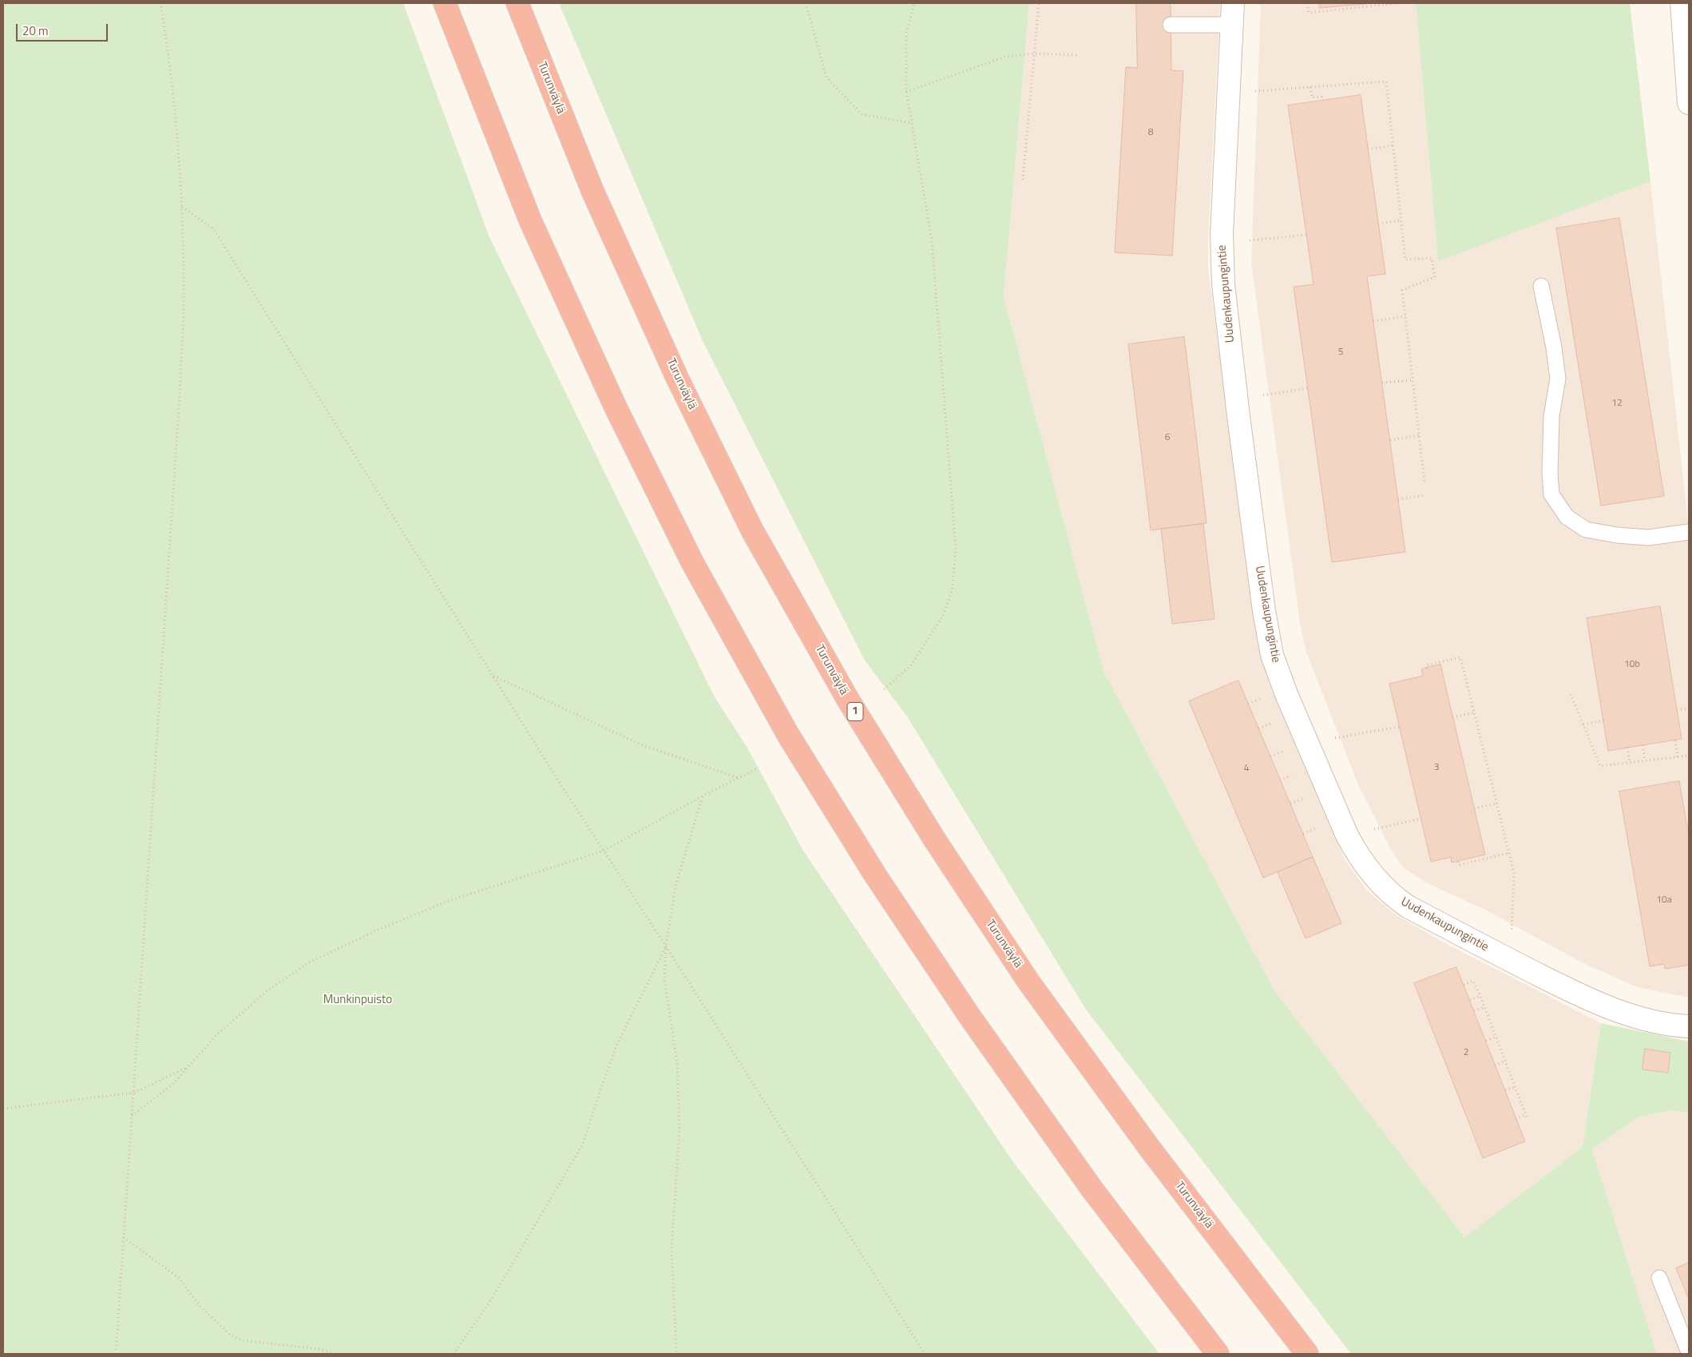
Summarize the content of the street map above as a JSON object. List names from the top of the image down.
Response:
{
  "streets": {
    "highway": ["Turunväylä", "1"],
    "street": ["Uudenkaupungintie"]
  },
  "parks": ["Munkinpuisto"],
  "house_numbers": [
    "8",
    "5",
    "12",
    "6",
    "10b",
    "3",
    "4",
    "10a",
    "2"
  ],
  "scale_bar": "20 m"
}
